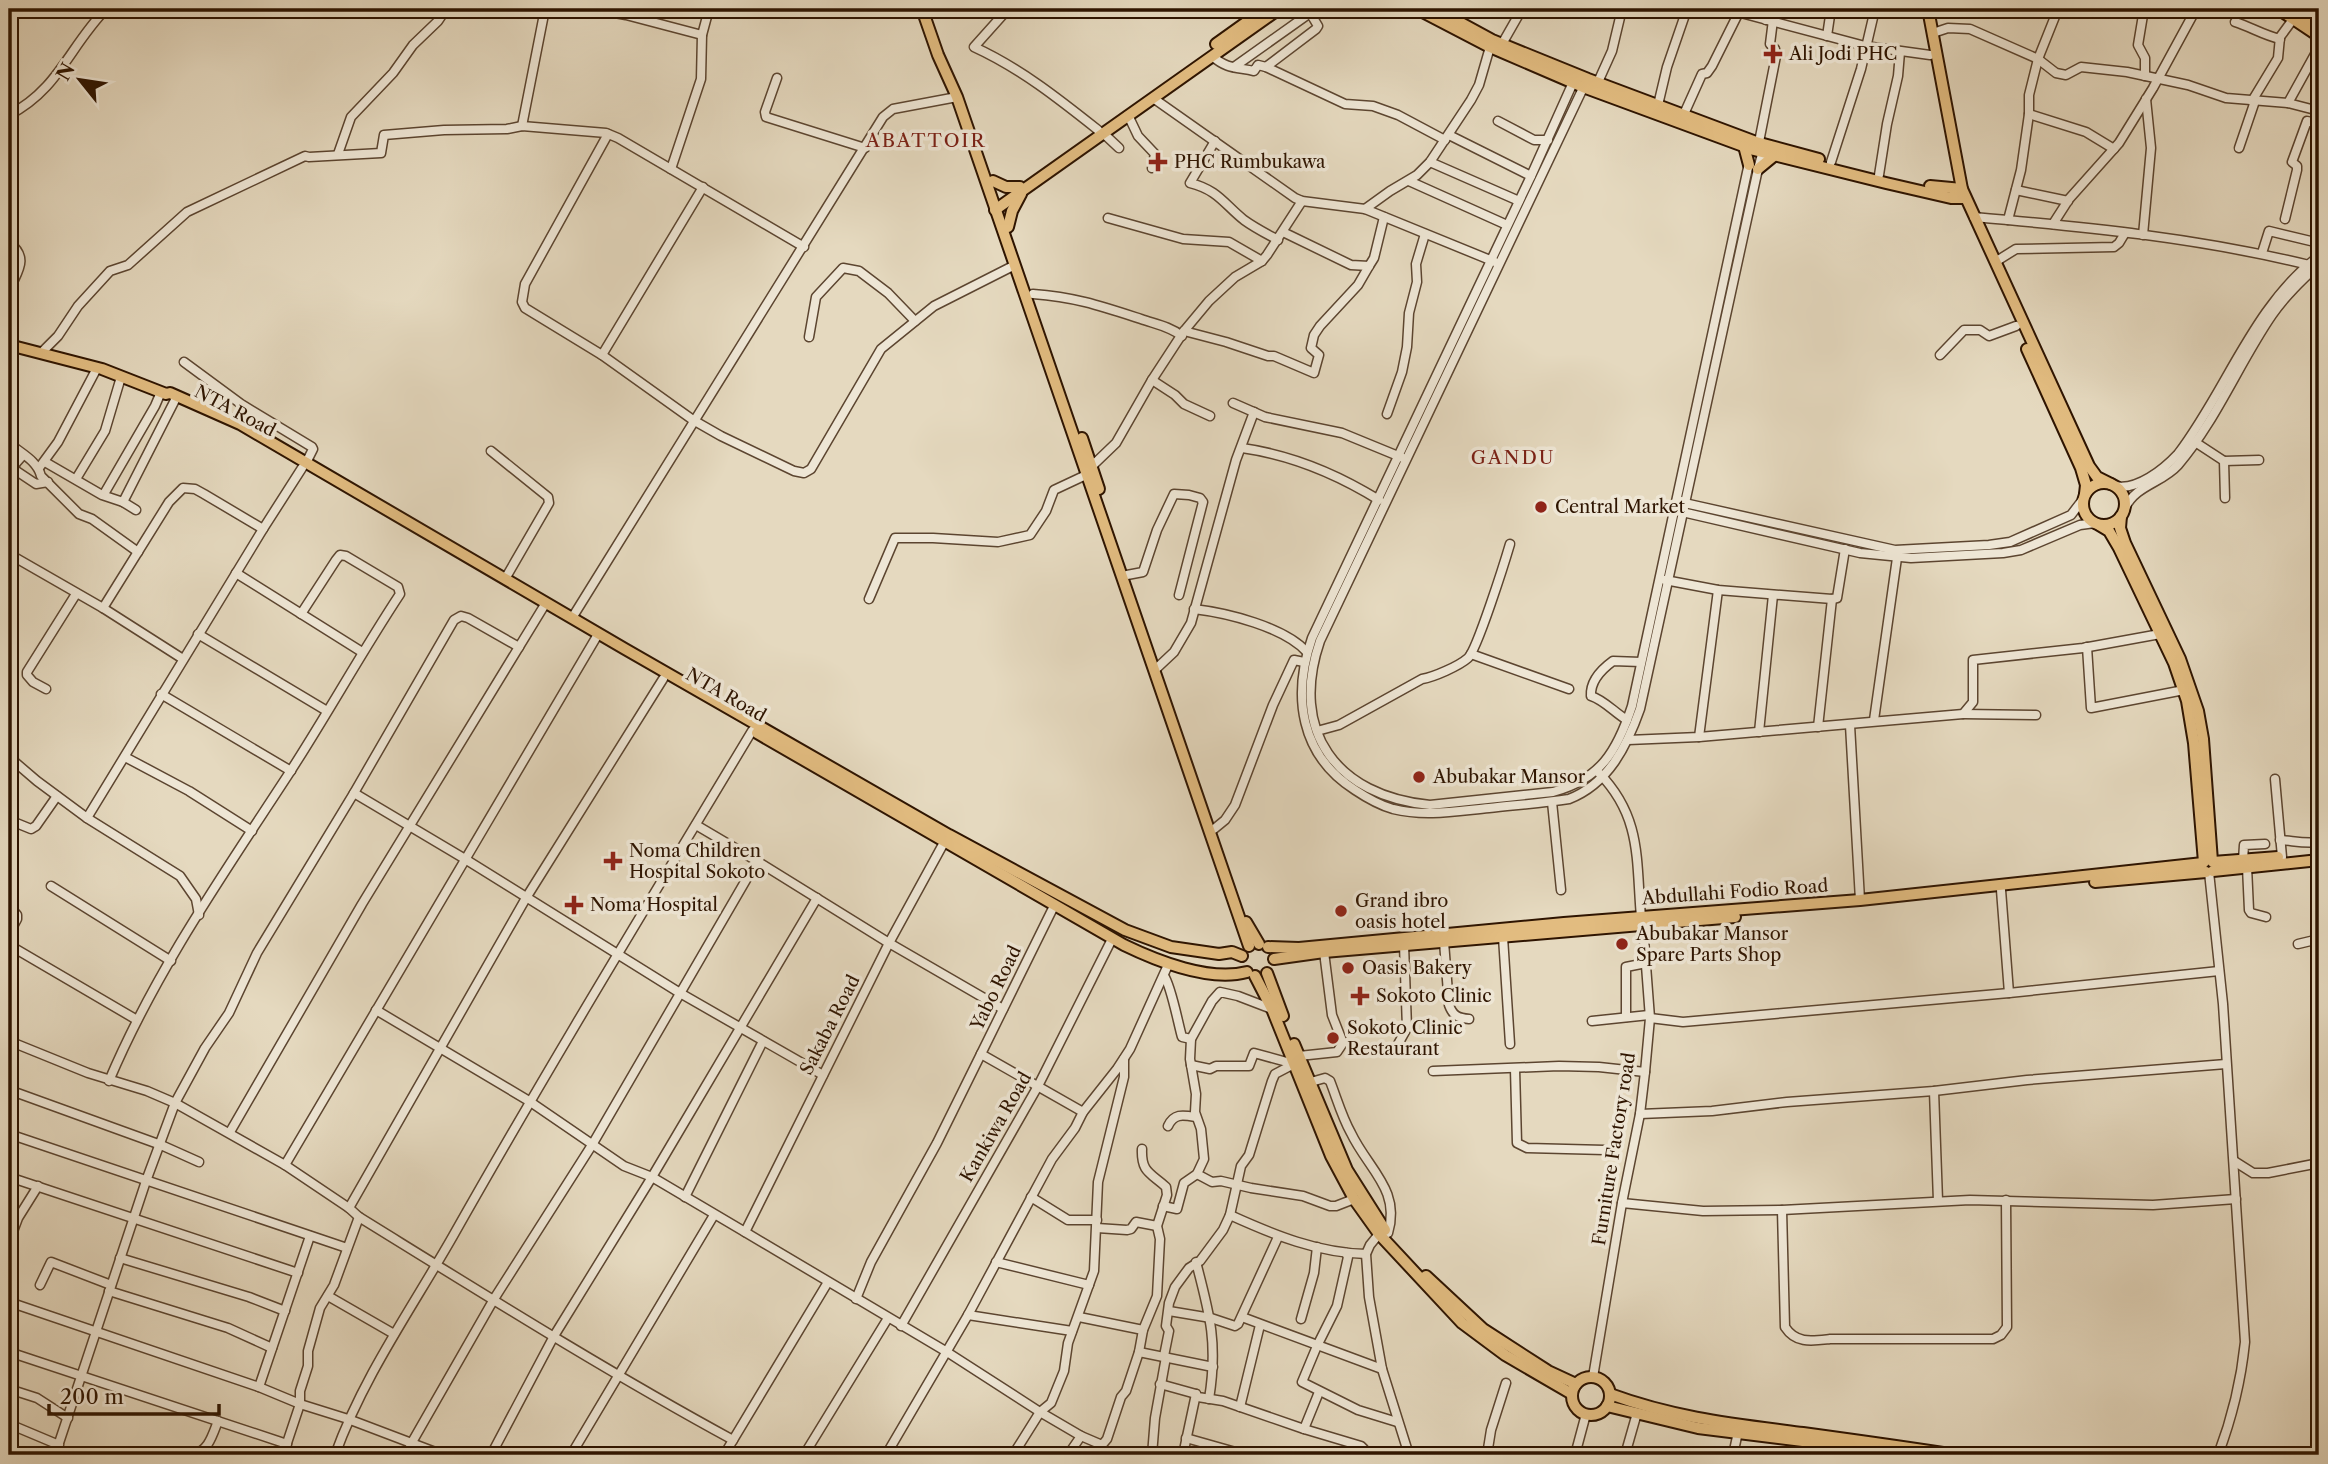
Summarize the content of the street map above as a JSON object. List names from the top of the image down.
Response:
{
  "streets": {
    "main road": ["NTA Road", "Abdullahi Fodio Road"],
    "street": [
      "Yabo Road",
      "Sakaba Road",
      "Kankiwa Road",
      "Furniture Factory road"
    ]
  },
  "crossings": [
    ["NTA Road", "Abdullahi Fodio Road"],
    ["NTA Road", "Yabo Road"],
    ["NTA Road", "Sakaba Road"],
    ["NTA Road", "Kankiwa Road"],
    ["Abdullahi Fodio Road", "Furniture Factory road"],
    ["Yabo Road", "Kankiwa Road"]
  ],
  "districts": ["ABATTOIR", "GANDU"],
  "places": {
    "health": [
      "Ali Jodi PHC",
      "PHC Rumbukawa",
      "Noma Children Hospital Sokoto",
      "Noma Hospital",
      "Sokoto Clinic"
    ],
    "other": [
      "Central Market",
      "Abubakar Mansor",
      "Grand ibro oasis hotel",
      "Abubakar Mansor Spare Parts Shop",
      "Oasis Bakery",
      "Sokoto Clinic Restaurant"
    ]
  },
  "scale_bar": "200 m",
  "north": "top left"
}
